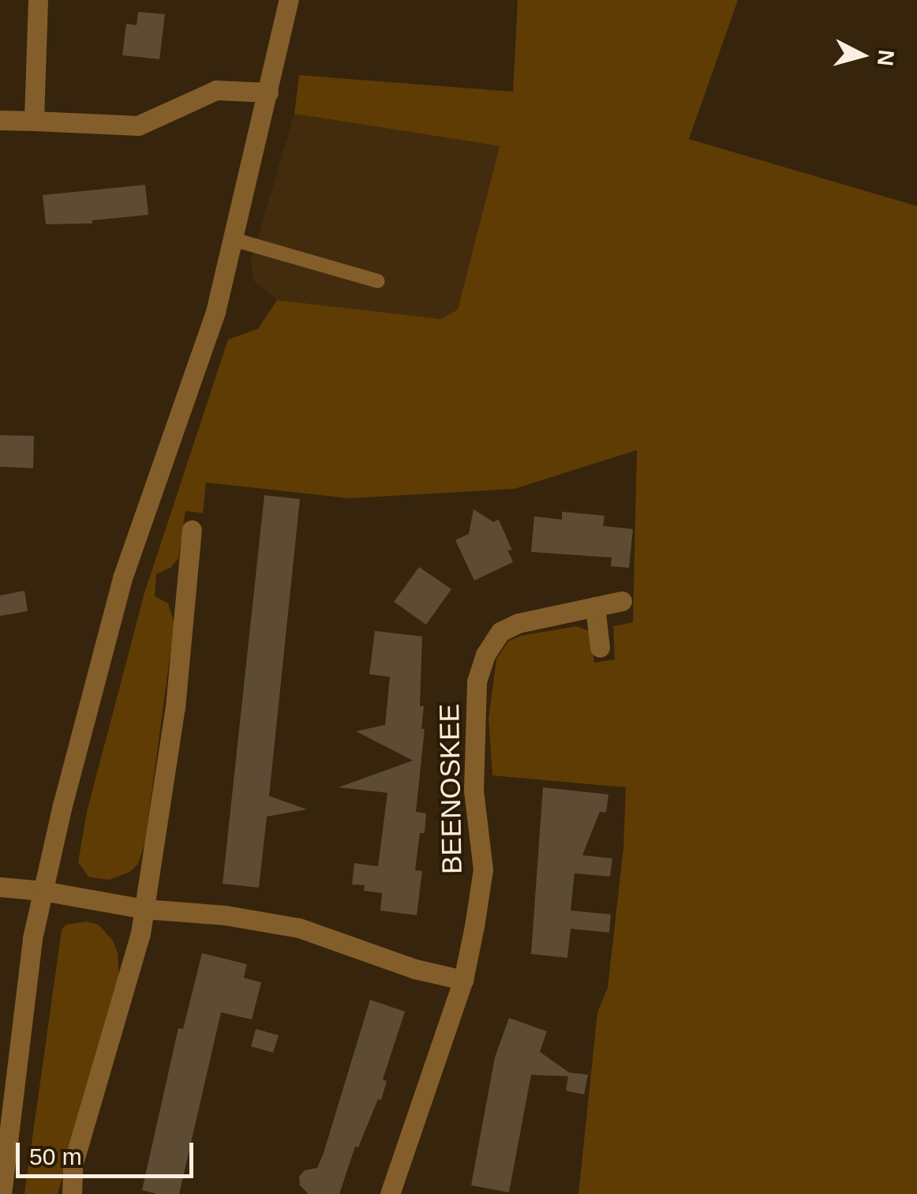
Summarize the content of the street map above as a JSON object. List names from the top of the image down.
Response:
{
  "streets": {
    "street": ["BEENOSKEE"]
  },
  "scale_bar": "50 m",
  "north": "right"
}
